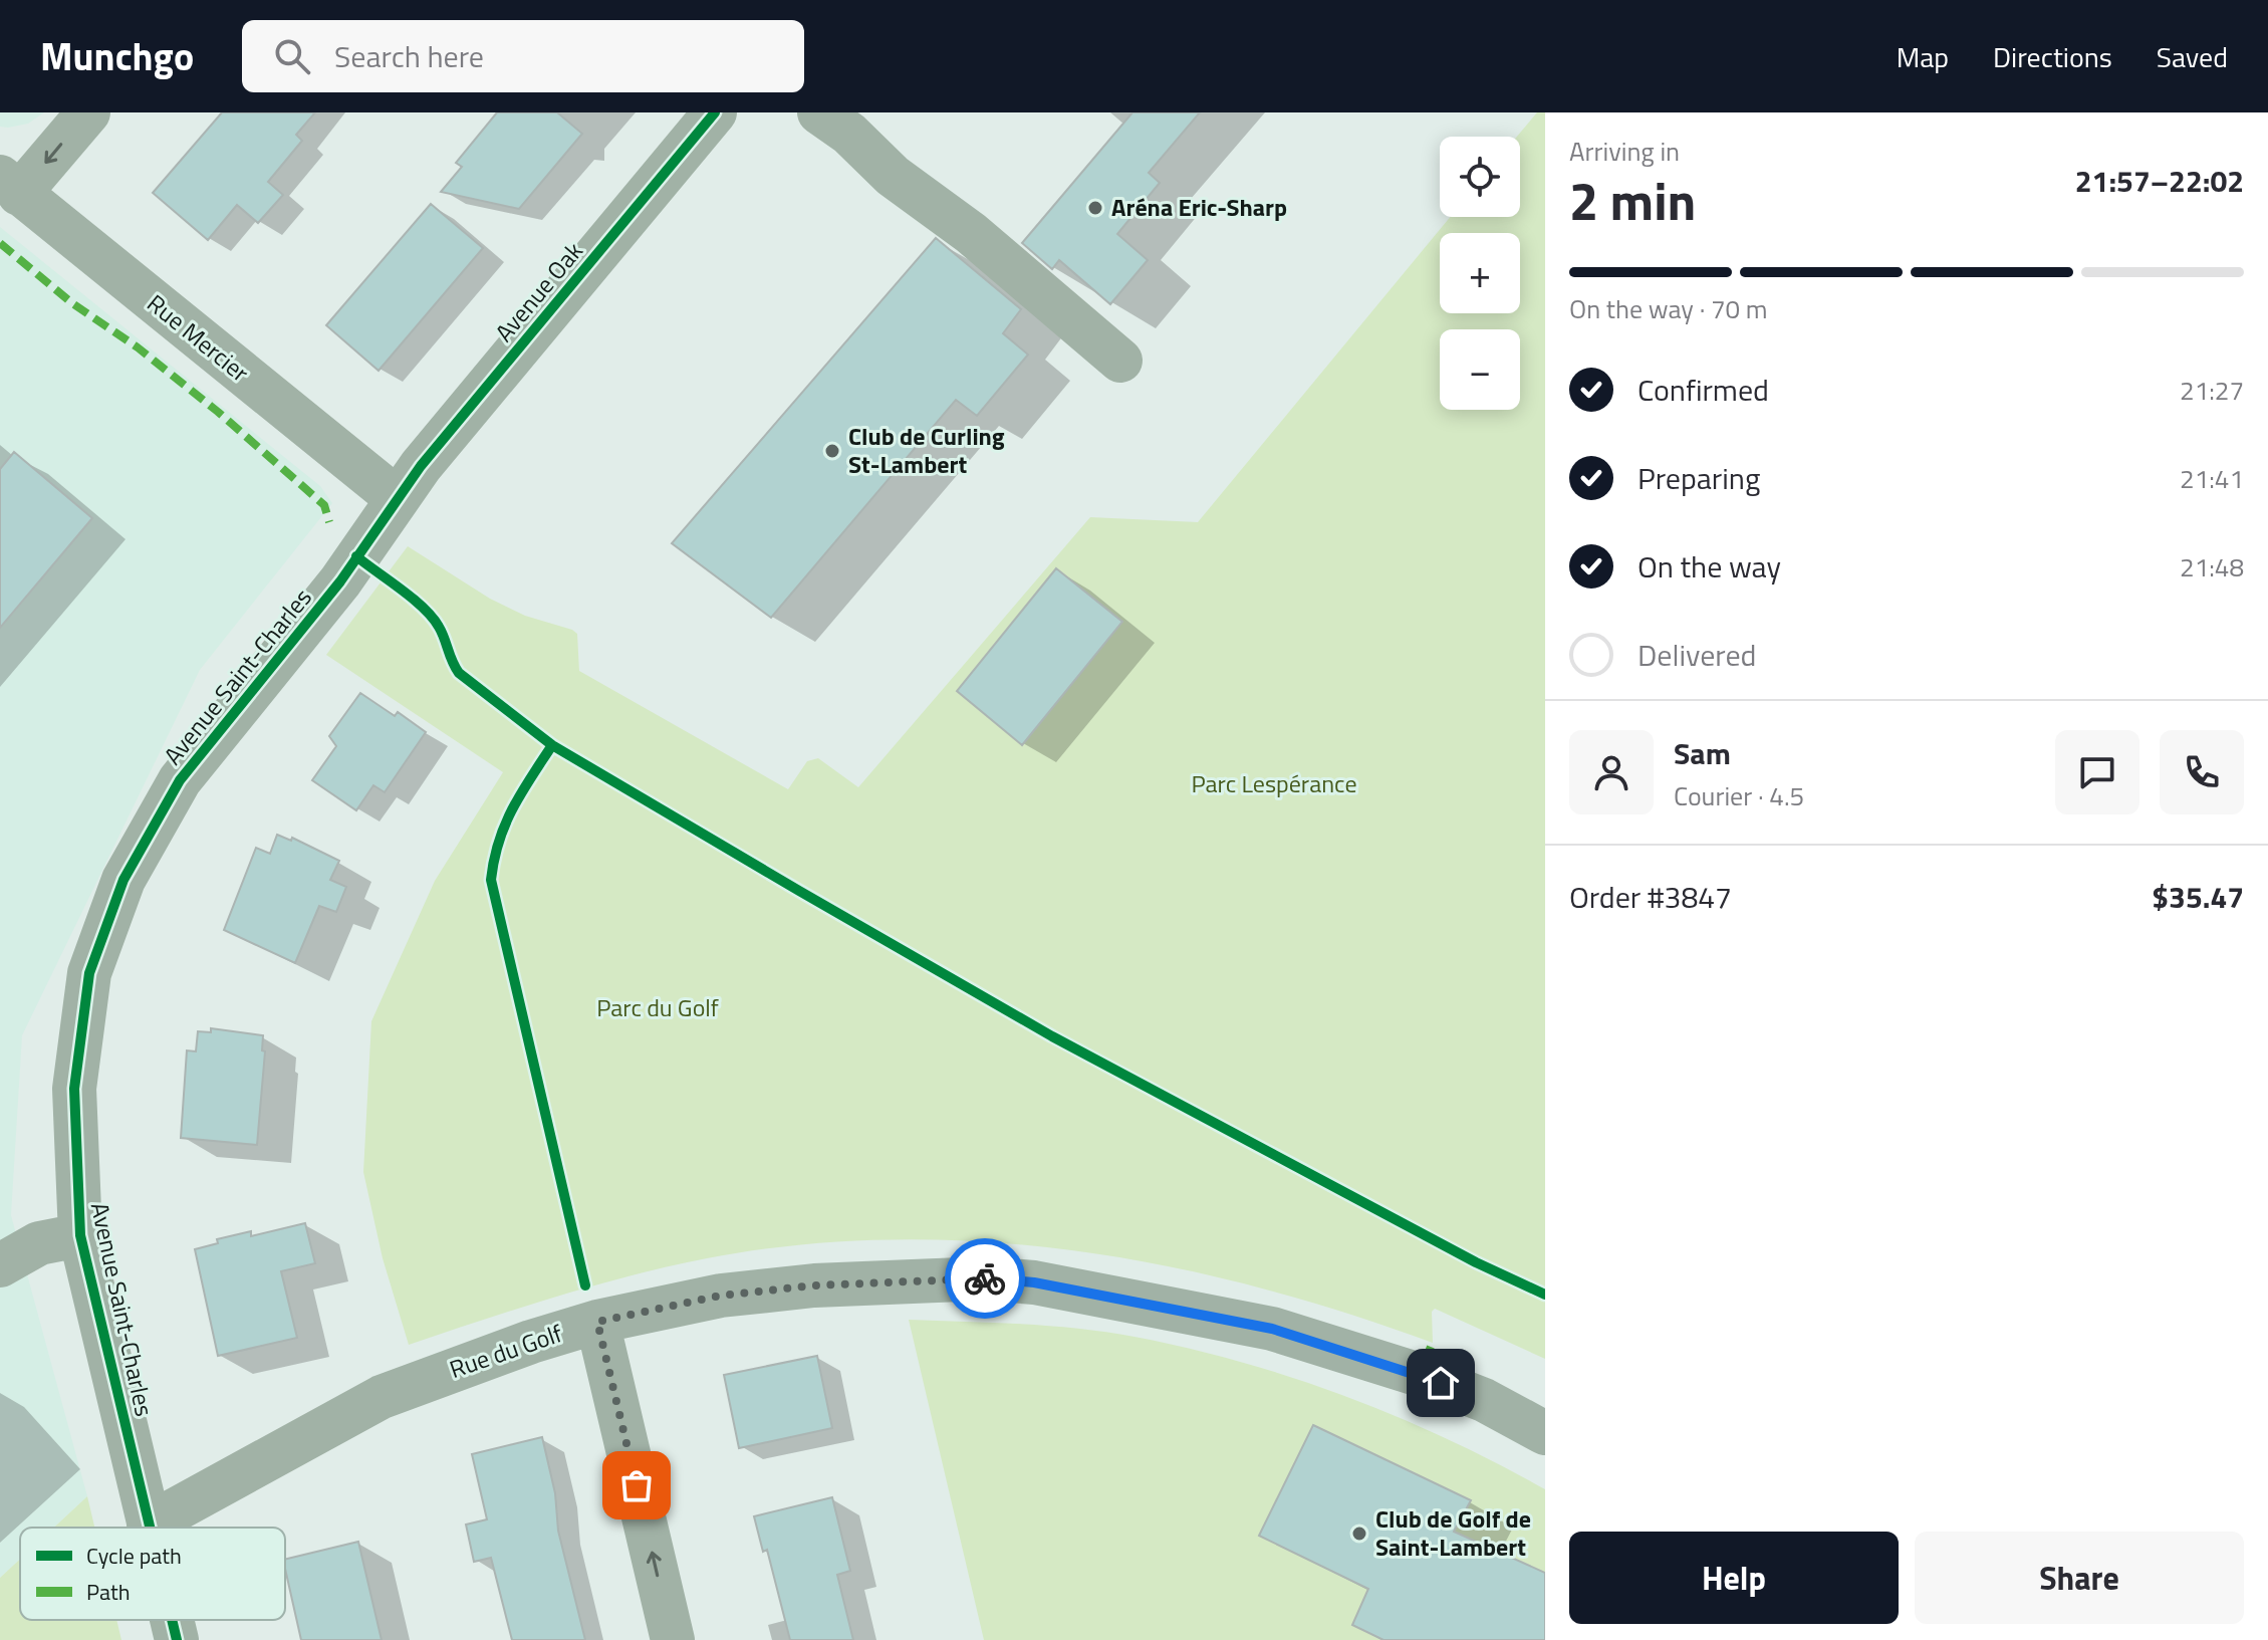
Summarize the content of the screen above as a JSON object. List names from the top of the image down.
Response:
{
  "streets": {
    "street": [
      "Avenue Oak",
      "Rue Mercier",
      "Avenue Saint-Charles",
      "Rue du Golf"
    ]
  },
  "crossings": [
    ["Avenue Oak", "Rue Mercier"],
    ["Avenue Oak", "Avenue Saint-Charles"],
    ["Rue Mercier", "Avenue Saint-Charles"],
    ["Avenue Saint-Charles", "Rue du Golf"]
  ],
  "parks": ["Parc Lespérance", "Parc du Golf"],
  "places": ["Aréna Eric-Sharp", "Club de Curling St-Lambert", "Club de Golf de Saint-Lambert"],
  "legend": ["Cycle path", "Path"],
  "page": {
    "header": "Munchgo",
    "search": "Search here",
    "nav": ["Map", "Directions", "Saved"],
    "heading": ["2 min", "Arriving in", "21:57–22:02"],
    "panel": [
      "Sam",
      "Courier · 4.5",
      "Order #3847",
      "$35.47"
    ],
    "map_buttons": ["+", "−"],
    "bar": "On the way · 70 m",
    "list": [
      ["Confirmed", "21:27"],
      ["Preparing", "21:41"],
      ["On the way", "21:48"],
      "Delivered"
    ],
    "buttons": ["Help", "Share"]
  }
}
